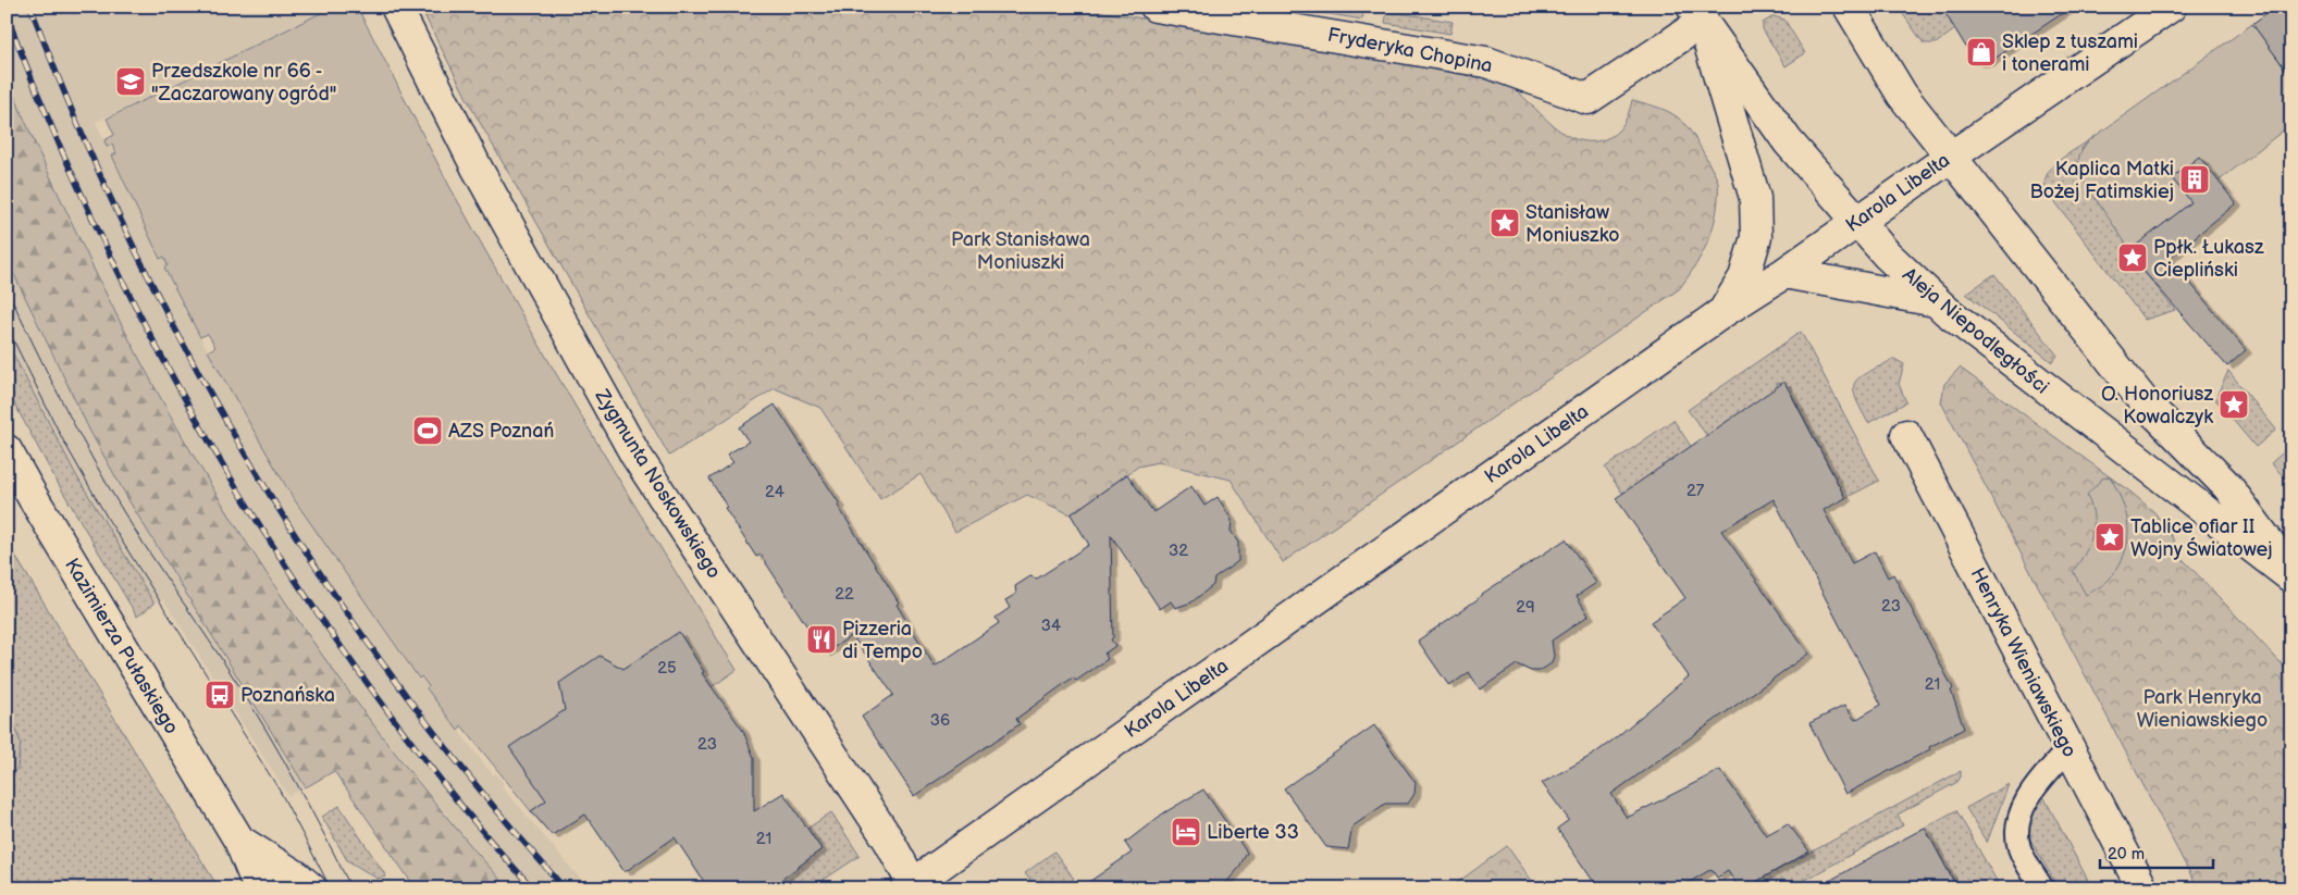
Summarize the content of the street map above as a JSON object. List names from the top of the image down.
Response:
{
  "streets": {
    "street": [
      "Fryderyka Chopina",
      "Karola Libelta",
      "Aleja Niepodległości",
      "Zygmunta Noskowskiego",
      "Kazimierza Pułaskiego",
      "Henryka Wieniawskiego"
    ]
  },
  "crossings": [
    ["Fryderyka Chopina", "Aleja Niepodległości"],
    ["Karola Libelta", "Aleja Niepodległości"],
    ["Karola Libelta", "Zygmunta Noskowskiego"]
  ],
  "parks": ["Park Stanisława Moniuszki", "Park Henryka Wieniawskiego"],
  "places": {
    "shop": ["Sklep z tuszami i tonerami"],
    "school or university": ["Przedszkole nr 66 - \"Zaczarowany ogród\""],
    "building": ["Kaplica Matki Bożej Fatimskiej"],
    "place": [
      "Stanisław Moniuszko",
      "Ppłk. Łukasz Ciepliński",
      "O. Honoriusz Kowalczyk",
      "Tablice ofiar II Wojny Światowej"
    ],
    "sports": ["AZS Poznań"],
    "restaurant": ["Pizzeria di Tempo"],
    "bus stop": ["Poznańska"],
    "hotel": ["Liberte 33"]
  },
  "house_numbers": [
    "27",
    "24",
    "32",
    "22",
    "23",
    "29",
    "34",
    "25",
    "21",
    "36",
    "23",
    "21"
  ],
  "scale_bar": "20 m"
}
